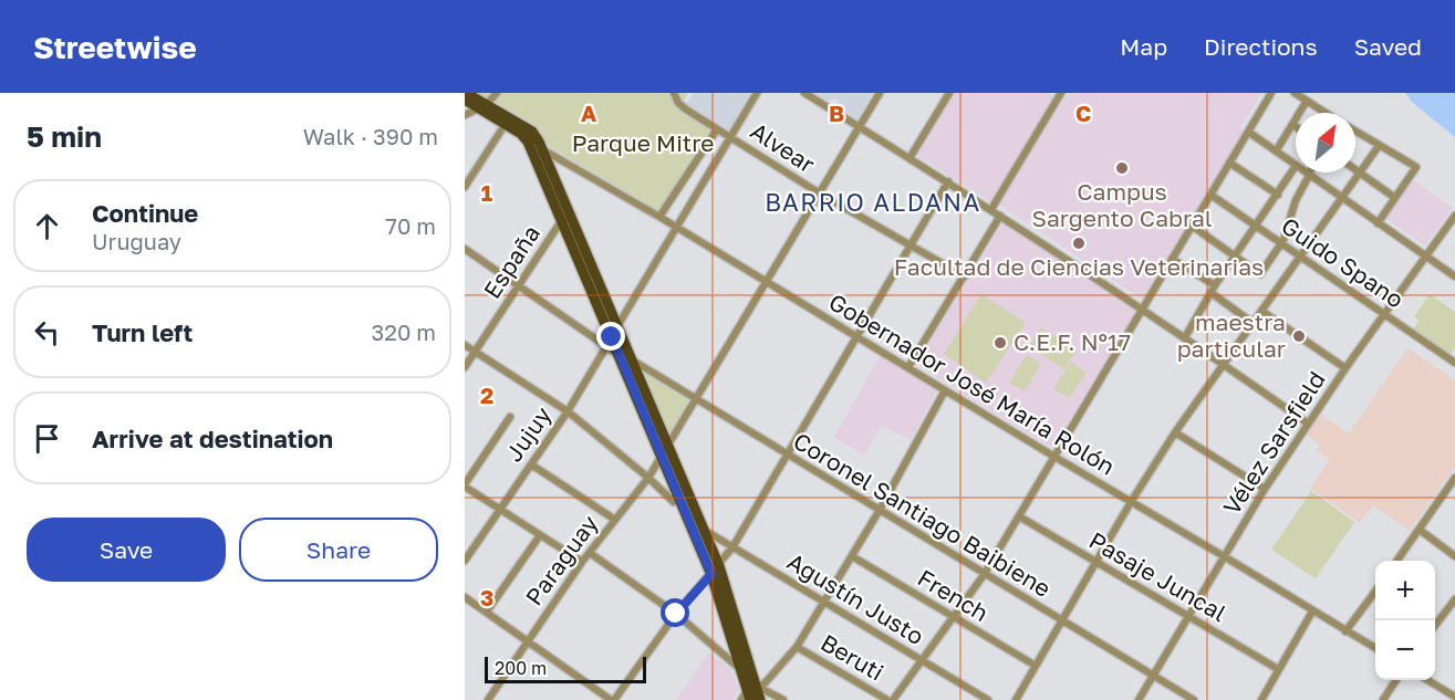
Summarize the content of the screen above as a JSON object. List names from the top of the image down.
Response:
{
  "streets": {
    "street": [
      "Alvear",
      "España",
      "Guido Spano",
      "Gobernador José María Rolón",
      "Jujuy",
      "Vélez Sarsfield",
      "Coronel Santiago Baibiene",
      "Paraguay",
      "Pasaje Juncal",
      "French",
      "Agustín Justo",
      "Beruti"
    ]
  },
  "crossings": [
    ["Alvear", "Jujuy"],
    ["Alvear", "Paraguay"],
    ["Guido Spano", "Vélez Sarsfield"],
    ["Gobernador José María Rolón", "Jujuy"],
    ["Gobernador José María Rolón", "Vélez Sarsfield"],
    ["Gobernador José María Rolón", "Paraguay"],
    ["Vélez Sarsfield", "Coronel Santiago Baibiene"],
    ["Vélez Sarsfield", "Pasaje Juncal"],
    ["Coronel Santiago Baibiene", "Paraguay"]
  ],
  "districts": ["BARRIO ALDANA"],
  "parks": ["Parque Mitre"],
  "places": [
    "Campus Sargento Cabral",
    "Facultad de Ciencias Veterinarias",
    "maestra particular",
    "C.E.F. Nº17"
  ],
  "scale_bar": "200 m",
  "north": "top right",
  "page": {
    "header": "Streetwise",
    "nav": ["Map", "Directions", "Saved"],
    "heading": ["5 min", "Walk · 390 m"],
    "list": [
      ["Continue", "Uruguay", "70 m"],
      ["Turn left", "320 m"],
      "Arrive at destination"
    ],
    "buttons": ["Save", "Share"],
    "map_buttons": ["+", "−"],
    "scale": "200 m"
  },
  "grid": {
    "columns": ["A", "B", "C"],
    "rows": ["1", "2", "3"]
  }
}
